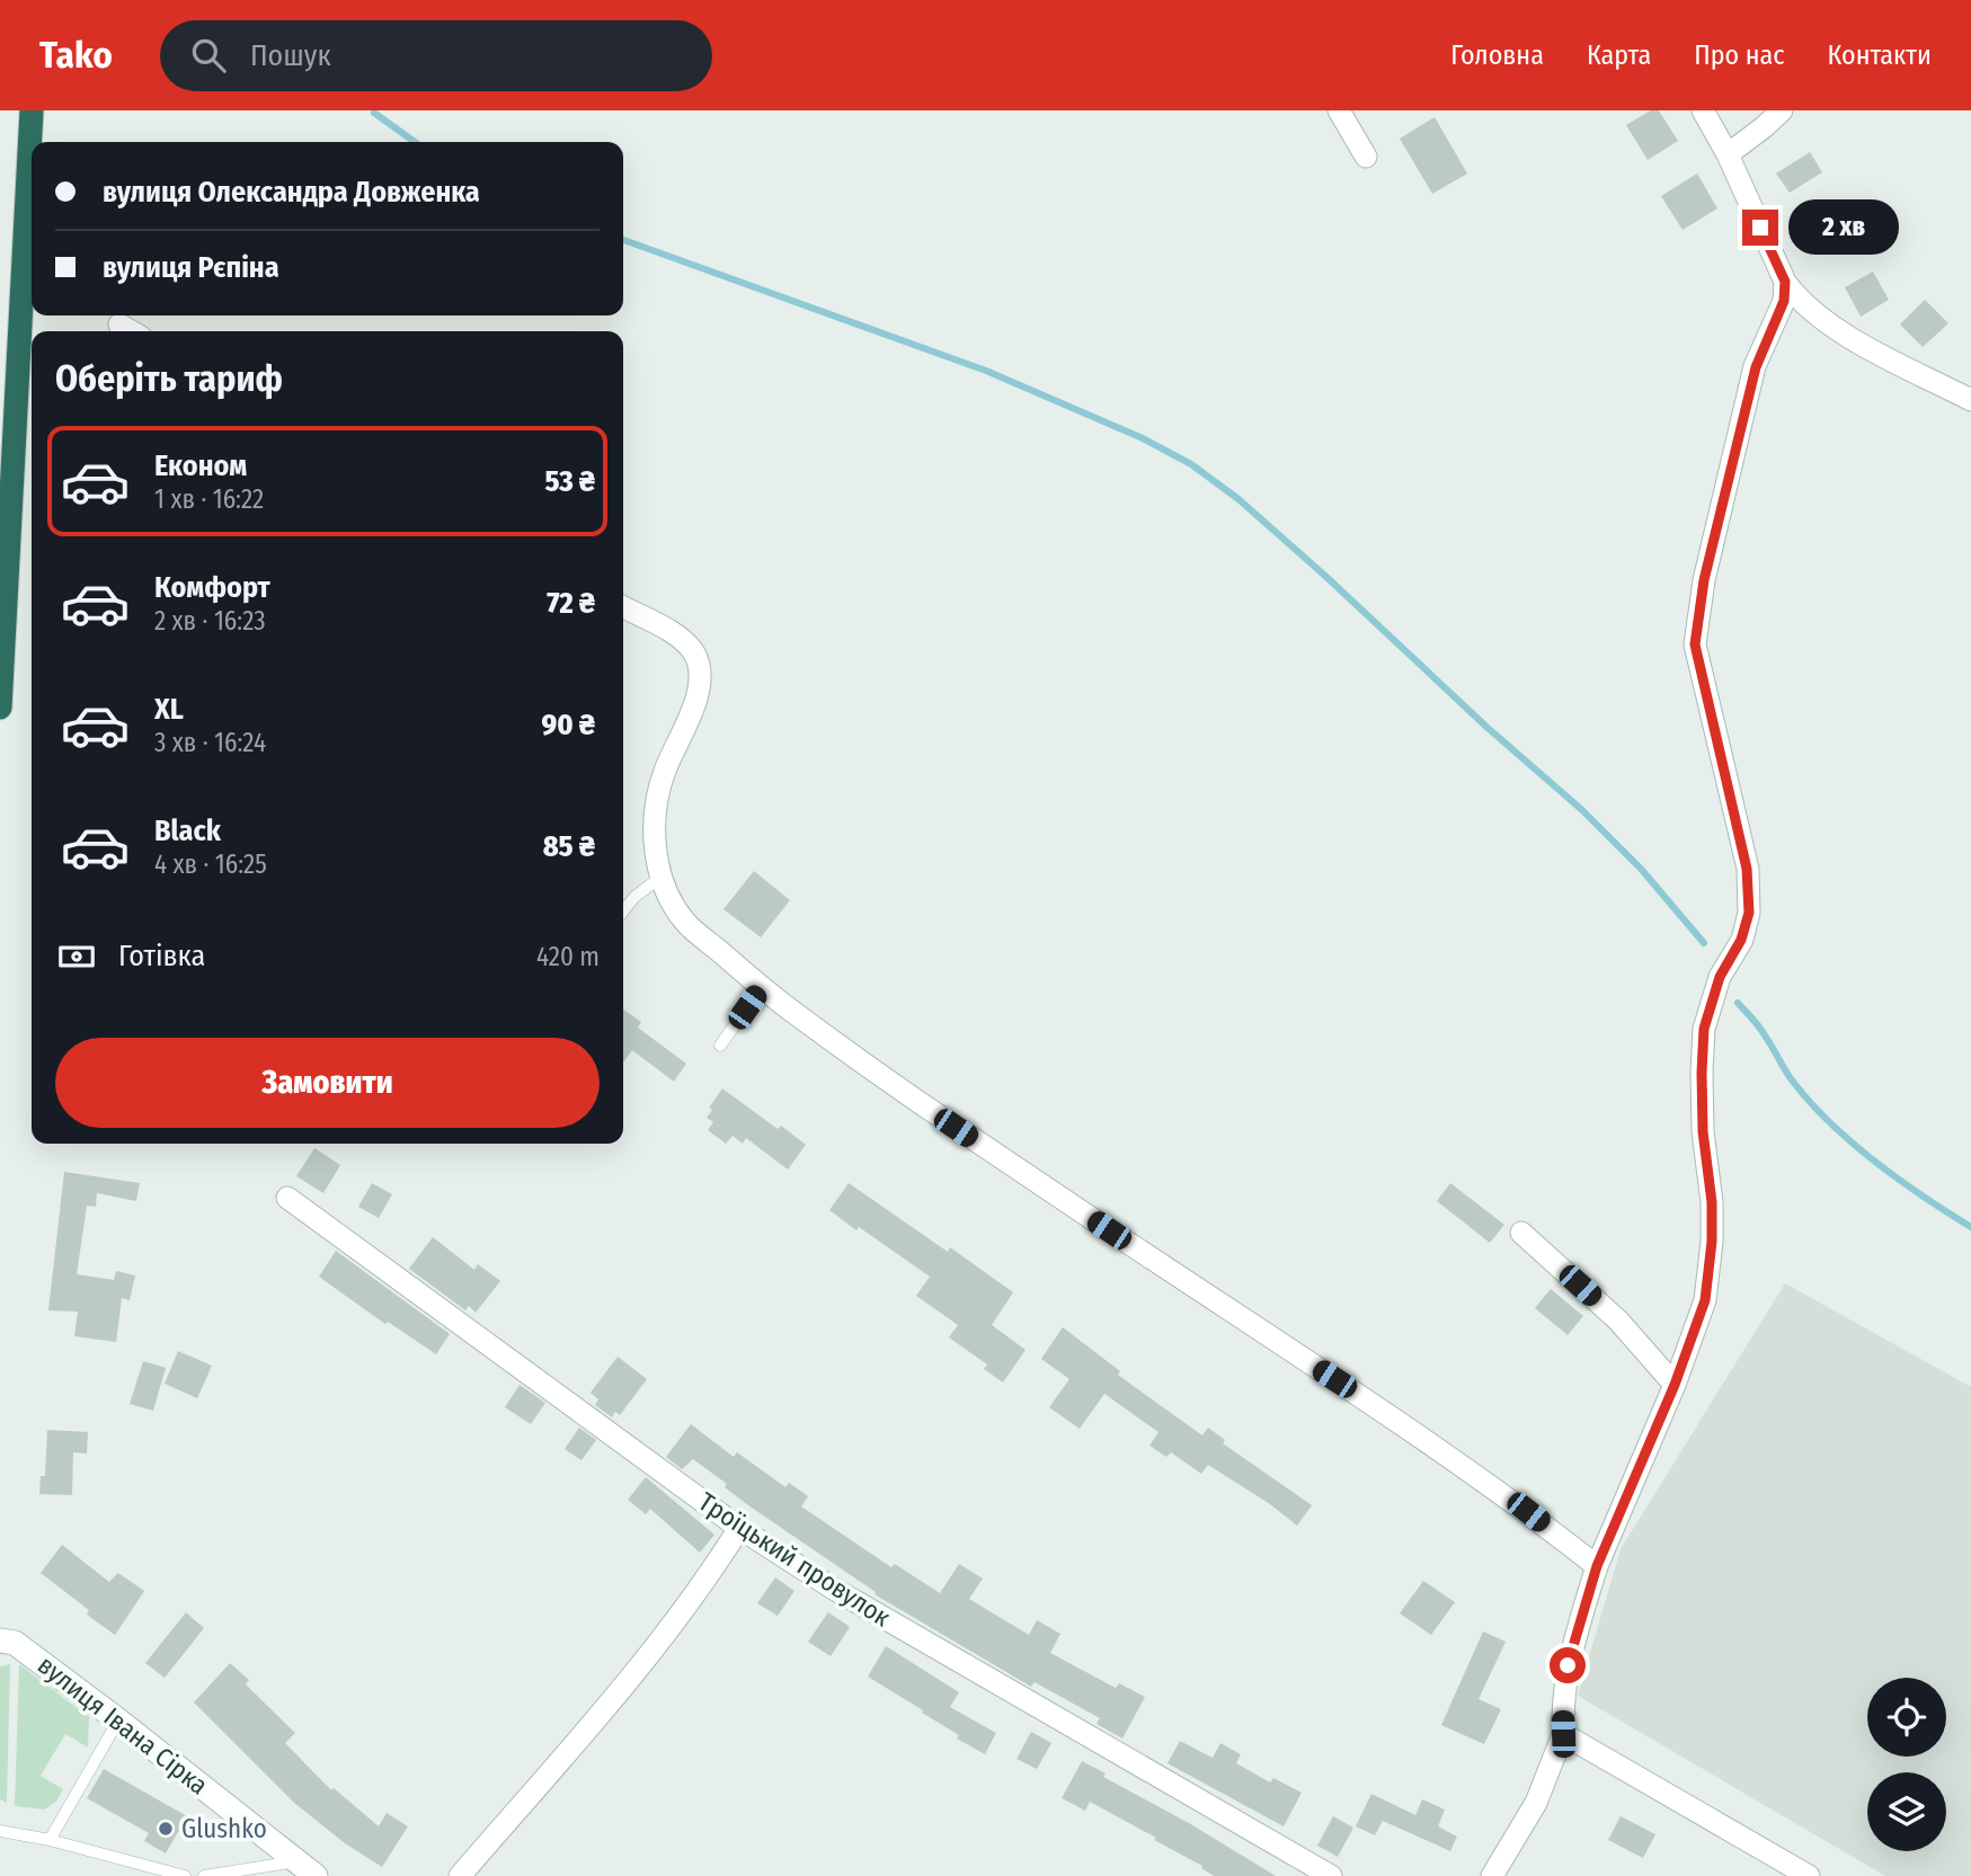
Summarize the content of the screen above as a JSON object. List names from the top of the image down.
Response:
{
  "streets": {
    "street": ["Троїцький провулок", "вулиця Івана Сірка"]
  },
  "places": ["Glushko"],
  "page": {
    "header": "Tako",
    "search": "Пошук",
    "nav": [
      "Головна",
      "Карта",
      "Про нас",
      "Контакти"
    ],
    "banner": ["вулиця Олександра Довженка", "вулиця Рєпіна"],
    "bubble": "2 хв",
    "heading": "Оберіть тариф",
    "list": [
      {
        "name": "Економ",
        "note": "1 хв · 16:22",
        "value": "53 ₴"
      },
      {
        "name": "Комфорт",
        "note": "2 хв · 16:23",
        "value": "72 ₴"
      },
      {
        "name": "XL",
        "note": "3 хв · 16:24",
        "value": "90 ₴"
      },
      {
        "name": "Black",
        "note": "4 хв · 16:25",
        "value": "85 ₴"
      }
    ],
    "pay": ["Готівка", "420 m"],
    "buttons": "Замовити"
  }
}
